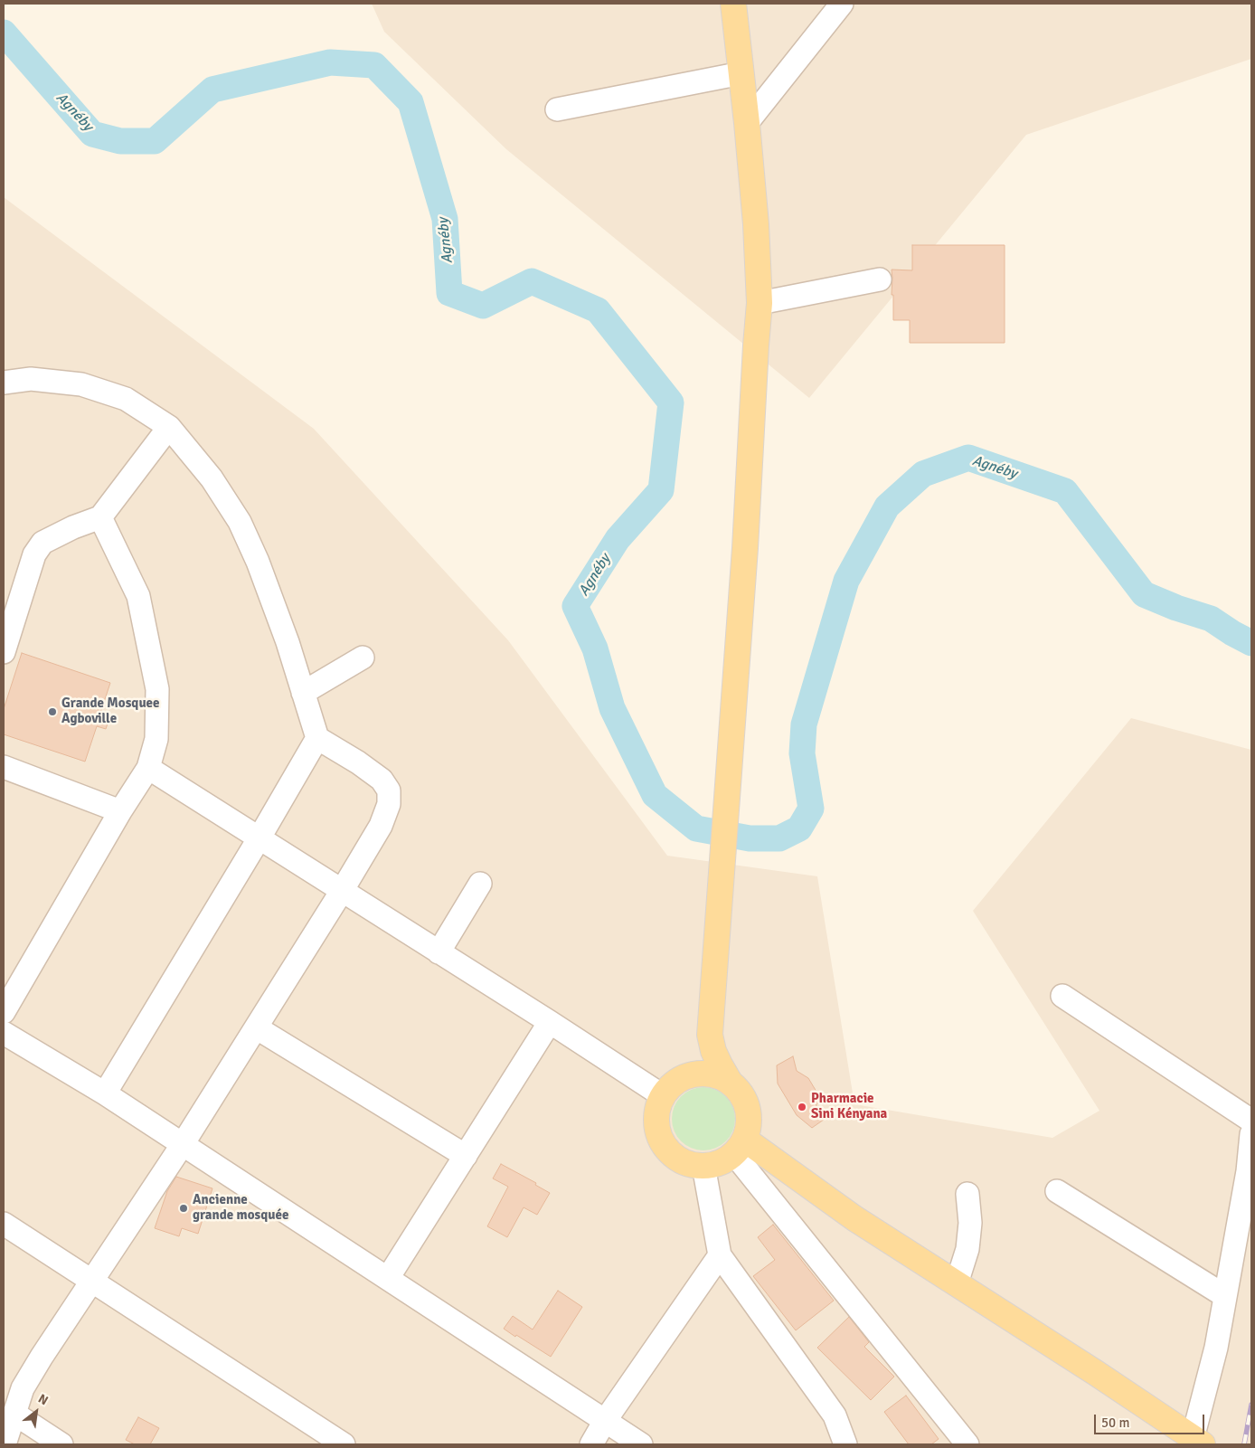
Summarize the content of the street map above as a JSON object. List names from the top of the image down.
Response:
{
  "water": ["Agnéby"],
  "places": ["Grande Mosquee Agboville", "Pharmacie Sini Kényana", "Ancienne grande mosquée"],
  "scale_bar": "50 m",
  "north": "top right"
}
